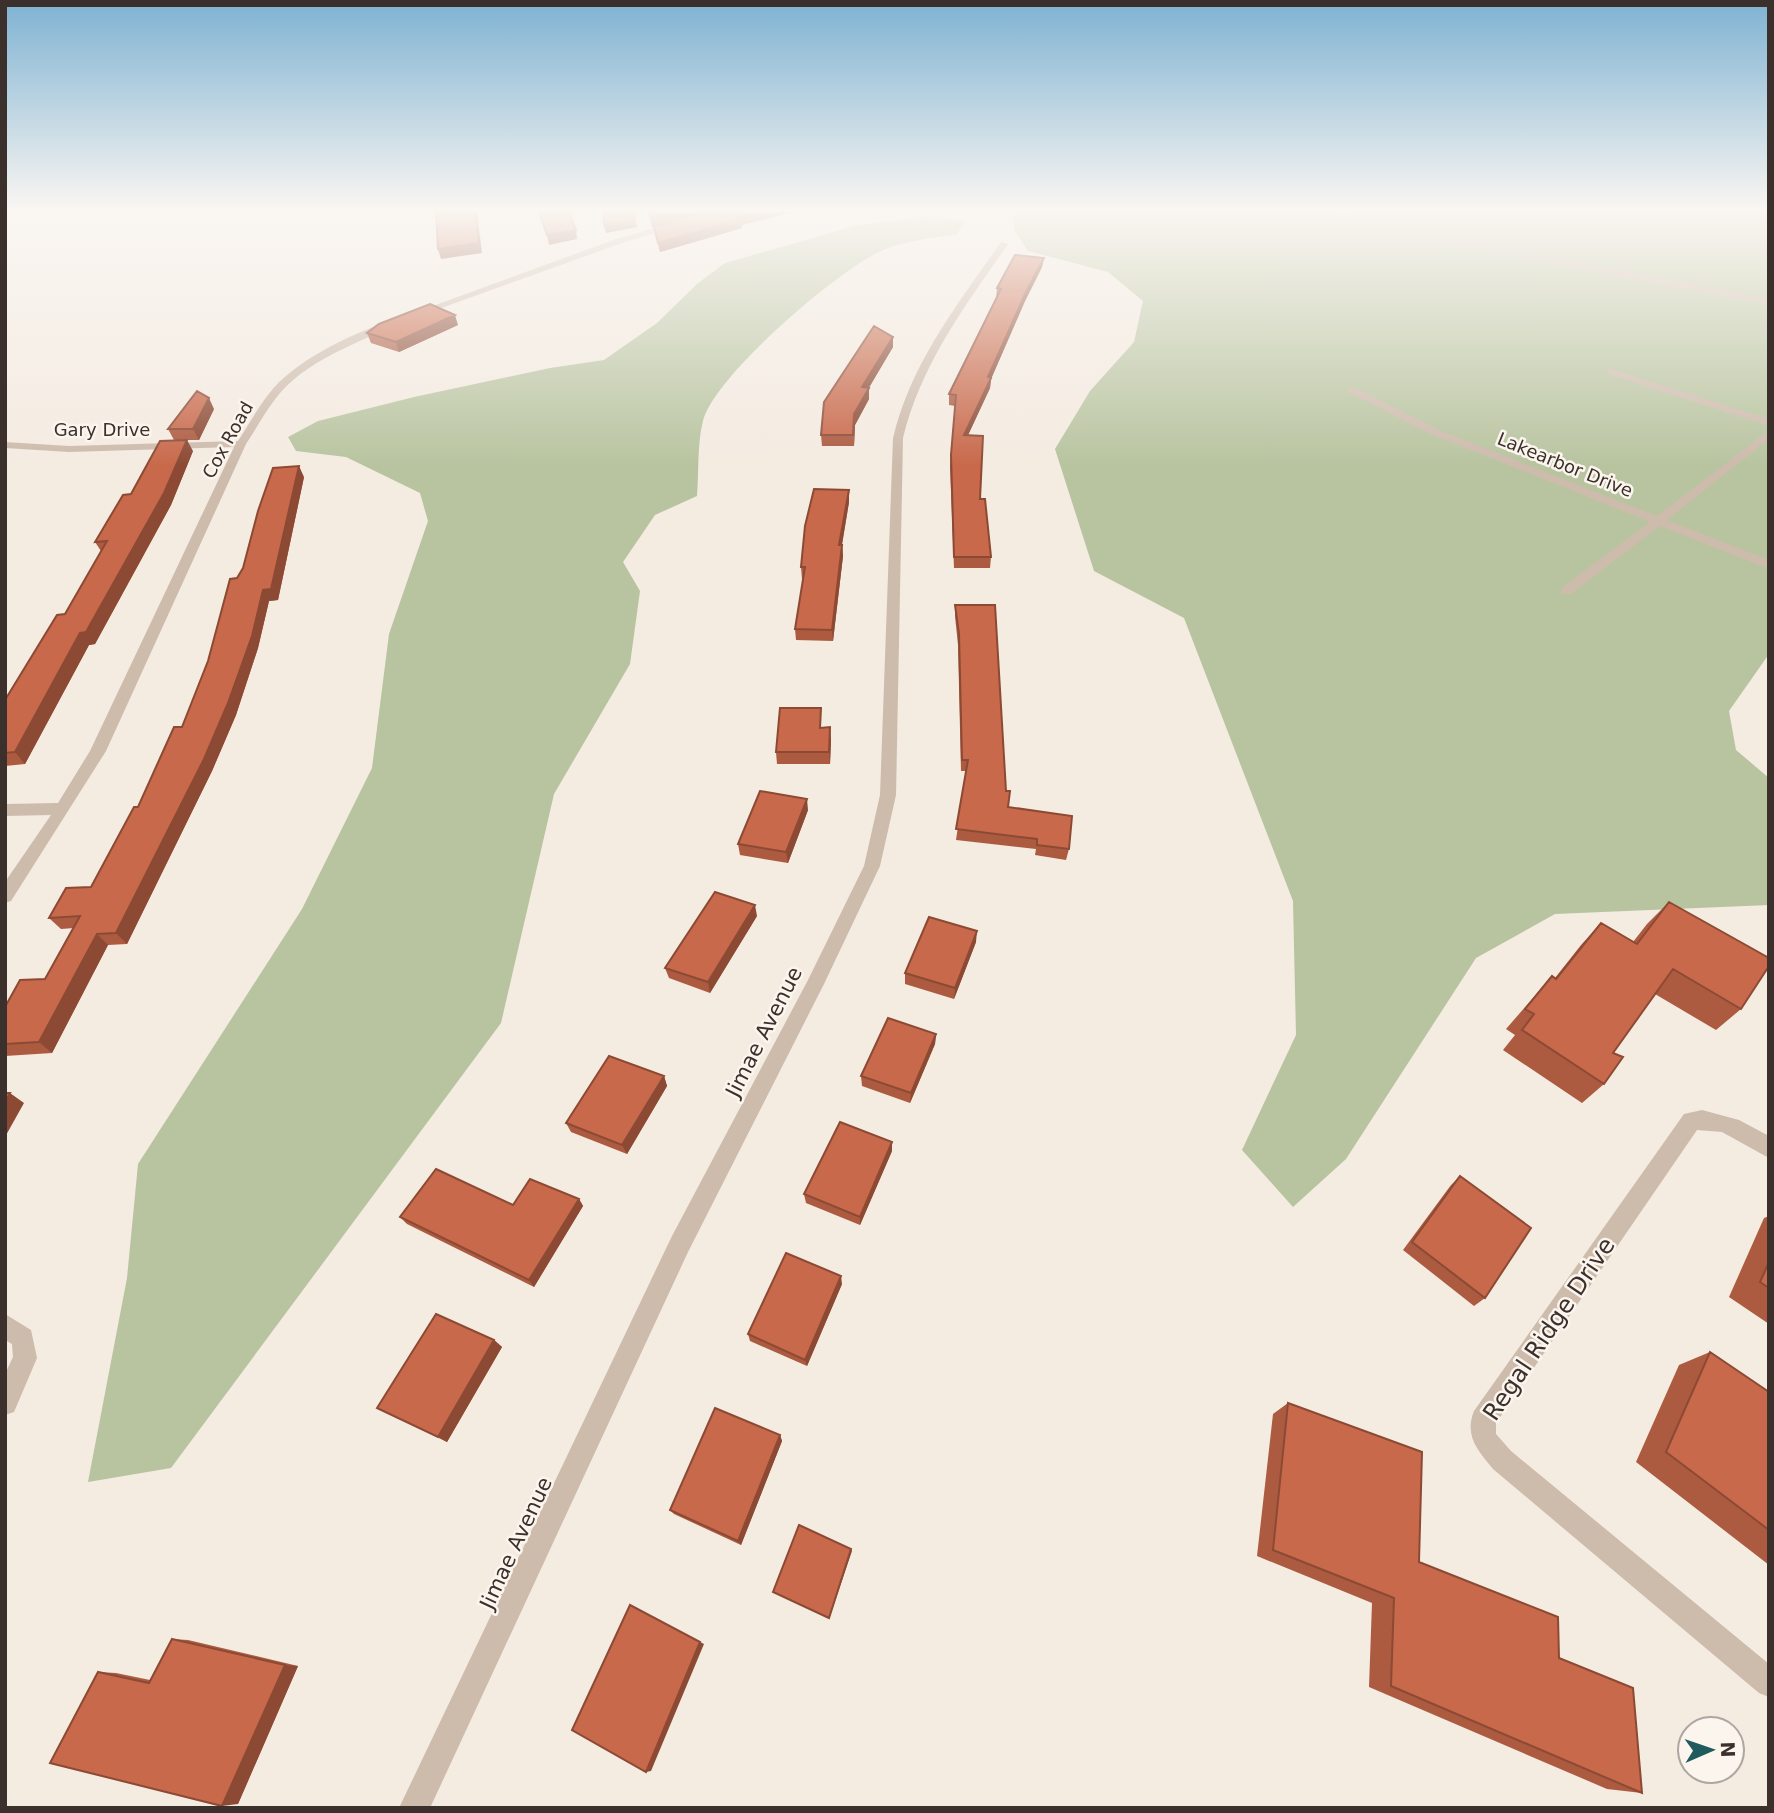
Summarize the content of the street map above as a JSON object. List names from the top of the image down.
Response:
{
  "streets": {
    "street": [
      "Gary Drive",
      "Cox Road",
      "Lakearbor Drive",
      "Jimae Avenue",
      "Regal Ridge Drive"
    ]
  },
  "crossings": [
    ["Gary Drive", "Cox Road"]
  ],
  "north": "right"
}
